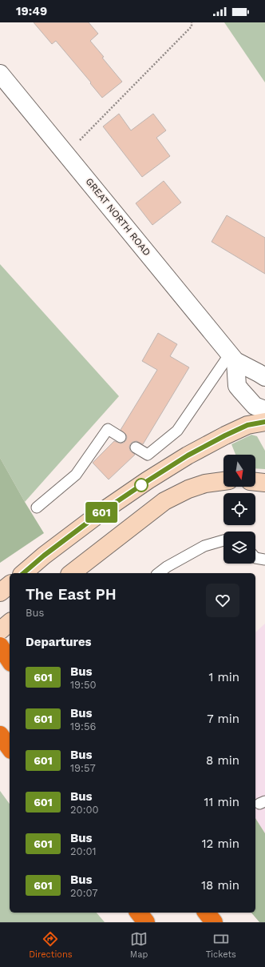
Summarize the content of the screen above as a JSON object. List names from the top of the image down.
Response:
{
  "streets": {
    "street": ["GREAT NORTH ROAD"]
  },
  "lines": ["bus line 601"],
  "north": "bottom",
  "page": {
    "status": "19:49",
    "on_map": "601",
    "heading": [
      ["The East PH", "Bus"],
      "Departures"
    ],
    "list": [
      {
        "mark": "601",
        "name": "Bus",
        "note": "19:50",
        "value": "1 min"
      },
      {
        "mark": "601",
        "name": "Bus",
        "note": "19:56",
        "value": "7 min"
      },
      {
        "mark": "601",
        "name": "Bus",
        "note": "19:57",
        "value": "8 min"
      },
      {
        "mark": "601",
        "name": "Bus",
        "note": "20:00",
        "value": "11 min"
      },
      {
        "mark": "601",
        "name": "Bus",
        "note": "20:01",
        "value": "12 min"
      },
      {
        "mark": "601",
        "name": "Bus",
        "note": "20:07",
        "value": "18 min"
      }
    ],
    "tabs": ["Directions", "Map", "Tickets"]
  }
}
